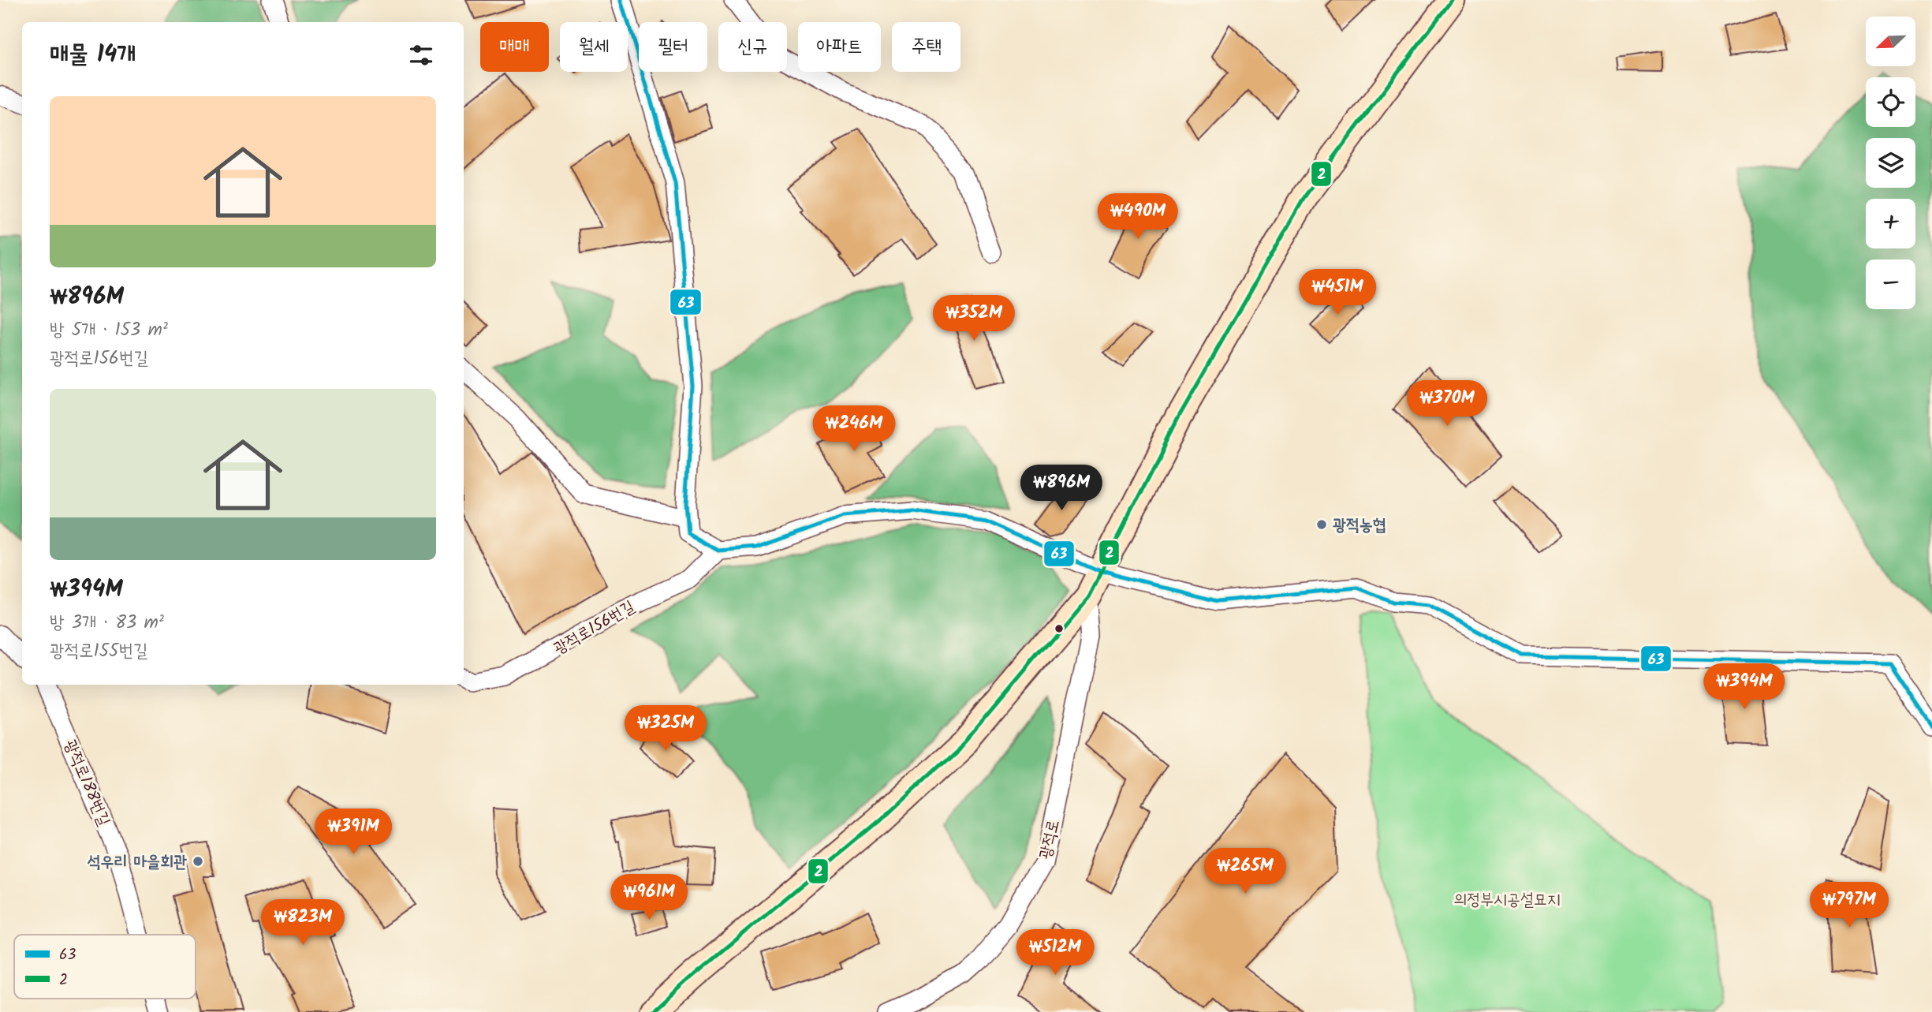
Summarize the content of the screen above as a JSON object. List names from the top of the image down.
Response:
{
  "streets": {
    "street": ["광적로156번길", "광적로188번길", "광적로"]
  },
  "parks": ["의정부시공설묘지"],
  "places": ["광적농협", "석우리 마을회관"],
  "lines": ["transit line 63", "transit line 2"],
  "legend": ["63", "2"],
  "north": "bottom left",
  "page": {
    "map_buttons": ["+", "−"],
    "chip": [
      "매매",
      "월세",
      "필터",
      "신규",
      "아파트",
      "주택"
    ],
    "heading": "매물 14개",
    "list": [
      {
        "name": "₩896M",
        "note": "방 5개 · 153 m² · 광적로156번길"
      },
      {
        "name": "₩394M",
        "note": "방 3개 · 83 m² · 광적로155번길"
      }
    ],
    "price": [
      "₩490M",
      "₩451M",
      "₩352M",
      "₩370M",
      "₩246M",
      "₩896M",
      "₩394M",
      "₩325M",
      "₩391M",
      "₩265M",
      "₩961M",
      "₩797M",
      "₩823M",
      "₩512M"
    ]
  }
}
